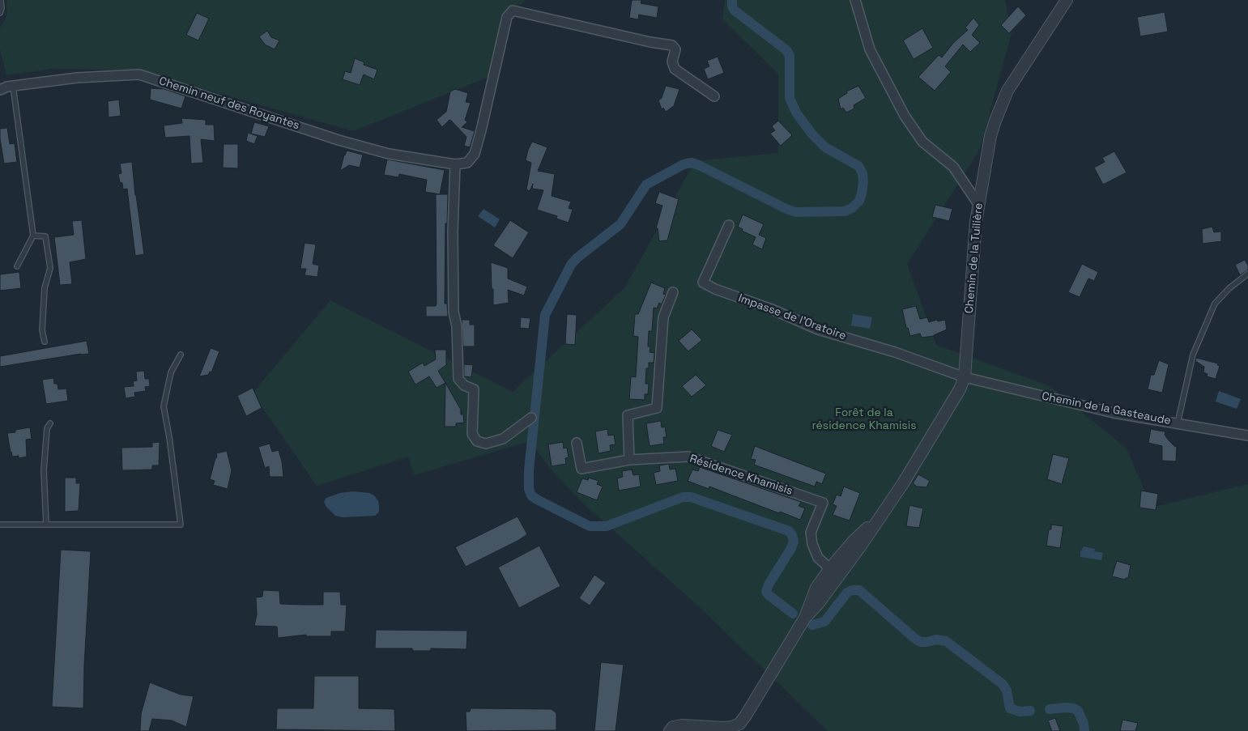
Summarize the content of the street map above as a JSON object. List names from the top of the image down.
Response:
{
  "streets": {
    "street": [
      "Chemin neuf des Royantes",
      "Chemin de la Tuilière",
      "Impasse de l'Oratoire",
      "Chemin de la Gasteaude",
      "Résidence Khamisis"
    ]
  },
  "crossings": [
    ["Chemin de la Tuilière", "Impasse de l'Oratoire"],
    ["Chemin de la Tuilière", "Chemin de la Gasteaude"],
    ["Chemin de la Tuilière", "Résidence Khamisis"],
    ["Impasse de l'Oratoire", "Chemin de la Gasteaude"]
  ],
  "parks": ["Forêt de la résidence Khamisis"]
}
